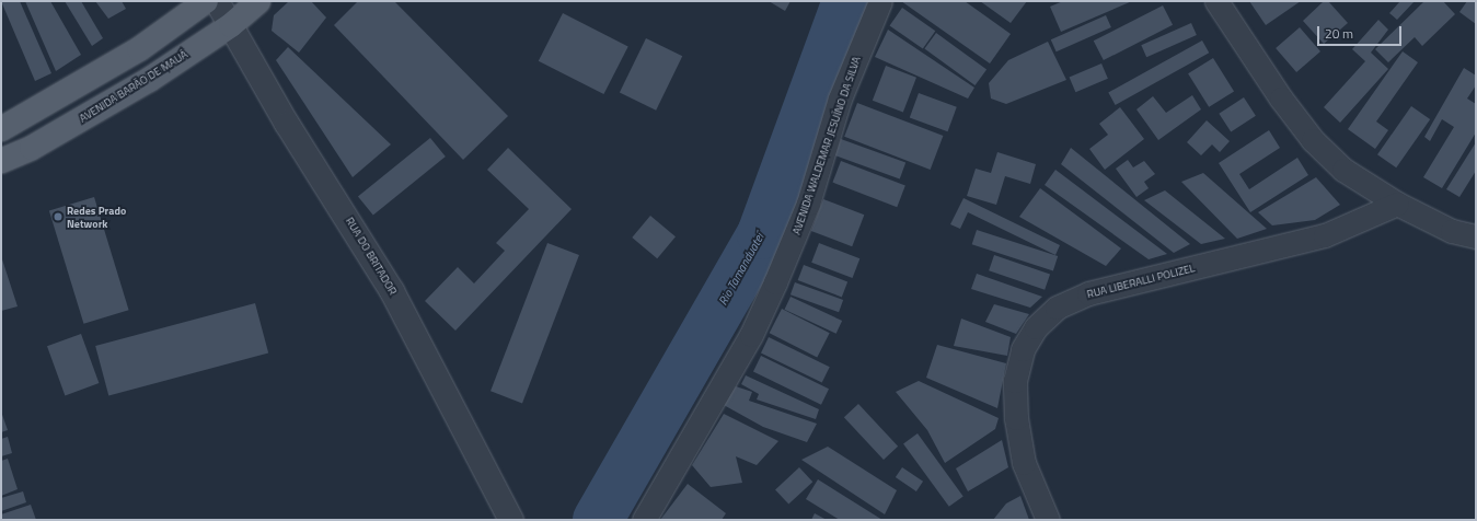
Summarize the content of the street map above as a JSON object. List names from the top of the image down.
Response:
{
  "streets": {
    "main road": ["AVENIDA BARÃO DE MAUÁ"],
    "street": ["AVENIDA WALDEMAR JESUÍNO DA SILVA", "RUA DO BRITADOR", "RUA LIBERALLI POLIZEL"]
  },
  "crossings": [
    ["AVENIDA BARÃO DE MAUÁ", "RUA DO BRITADOR"]
  ],
  "water": ["Rio Tamanduateí"],
  "places": ["Redes Prado Network"],
  "scale_bar": "20 m"
}
